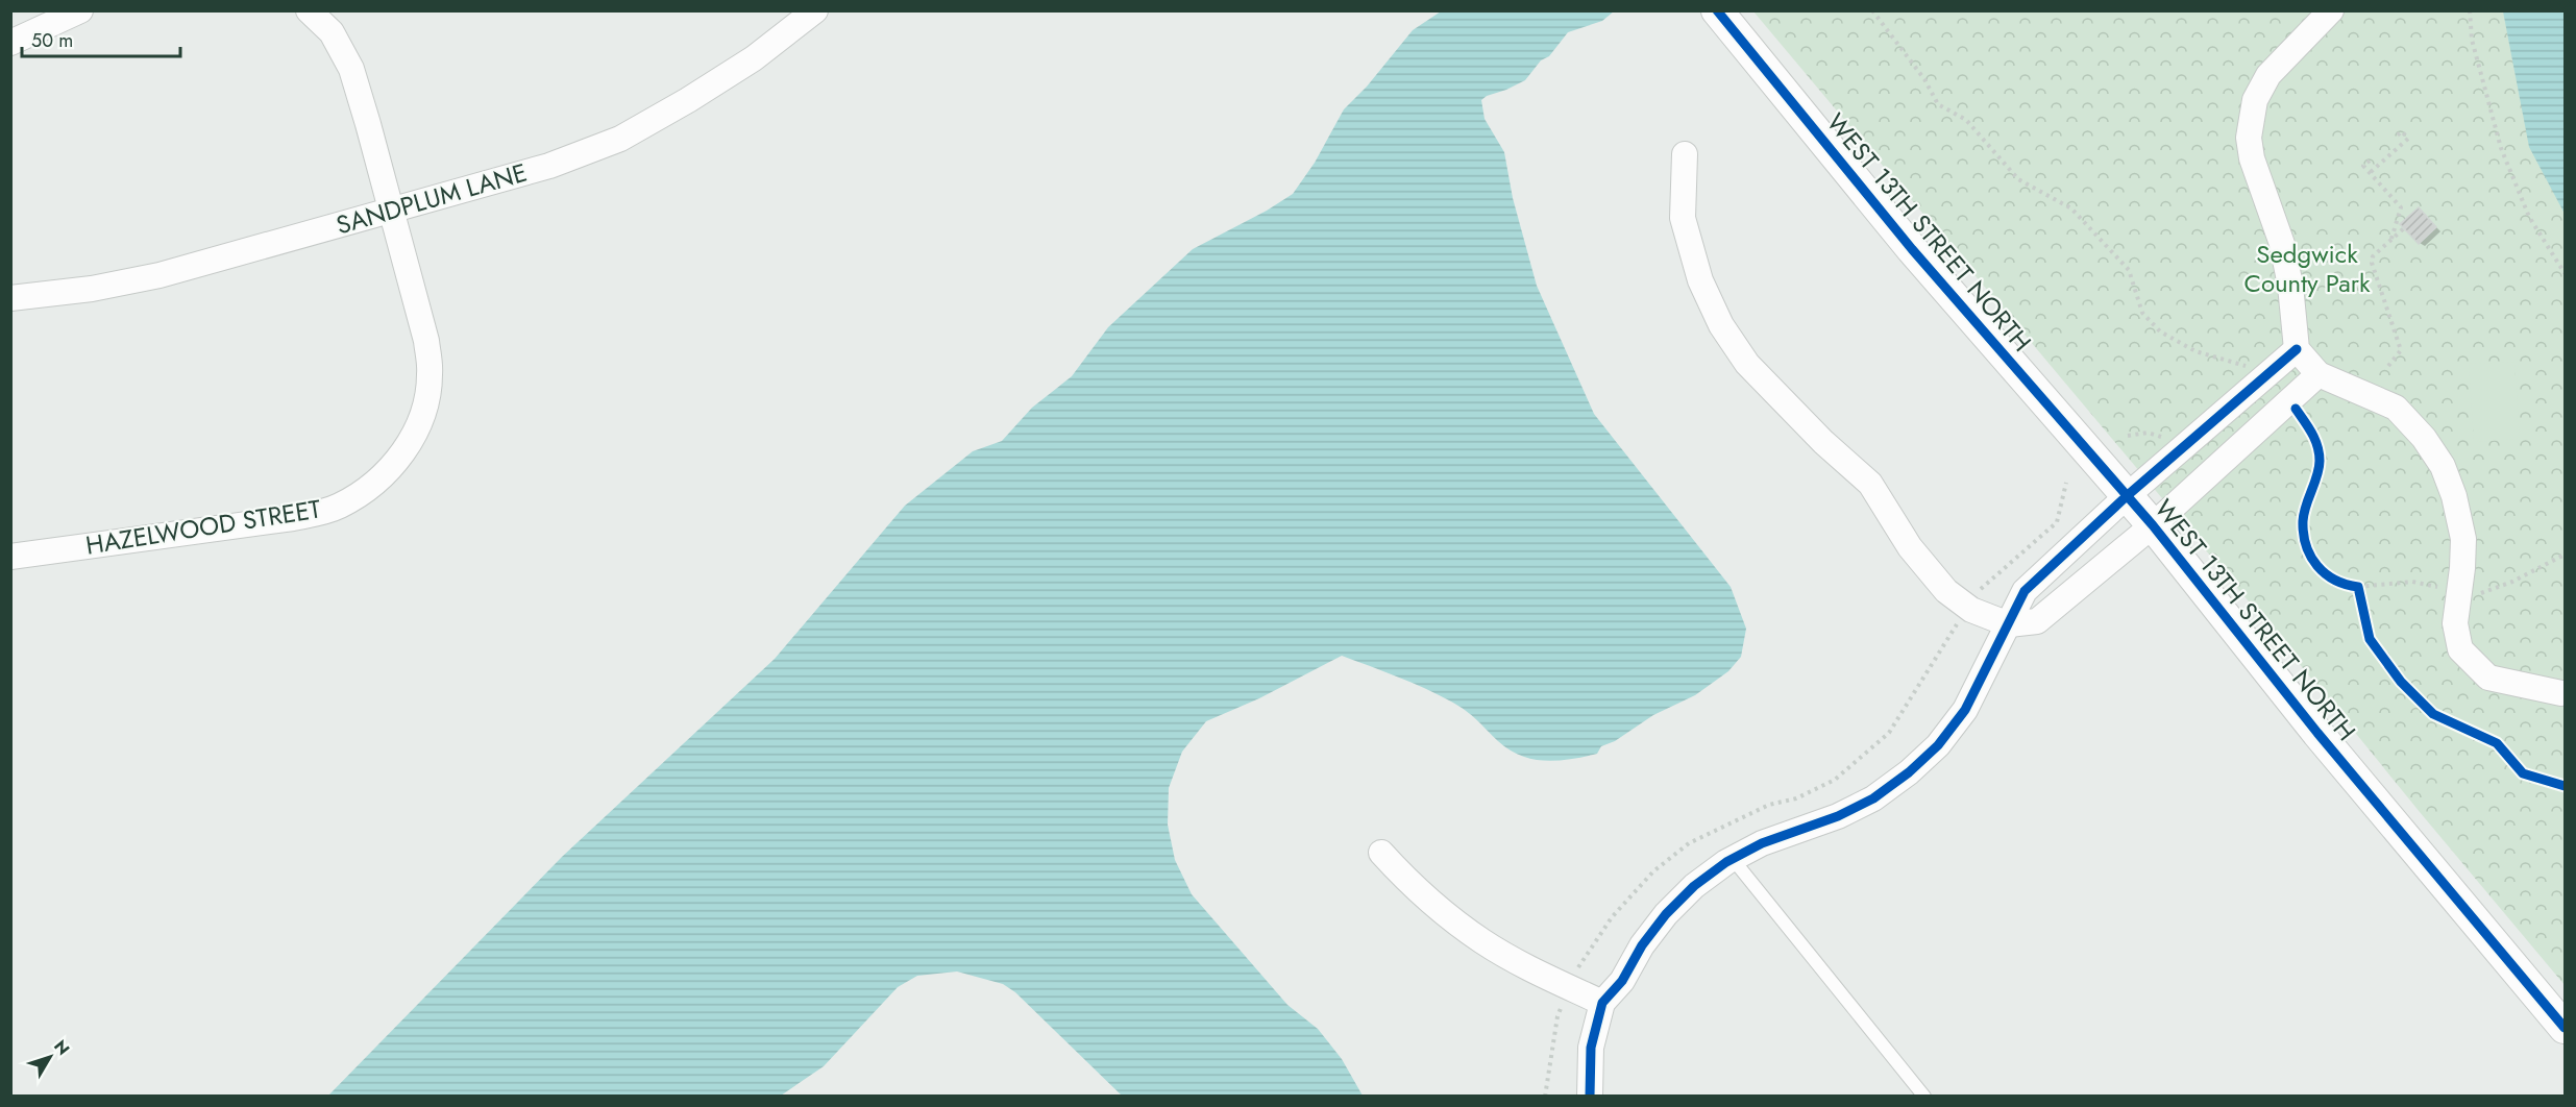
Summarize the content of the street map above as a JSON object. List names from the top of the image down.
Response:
{
  "streets": {
    "street": ["SANDPLUM LANE", "WEST 13TH STREET NORTH", "HAZELWOOD STREET"]
  },
  "crossings": [
    ["SANDPLUM LANE", "HAZELWOOD STREET"]
  ],
  "parks": ["Sedgwick County Park"],
  "scale_bar": "50 m",
  "north": "top right"
}
